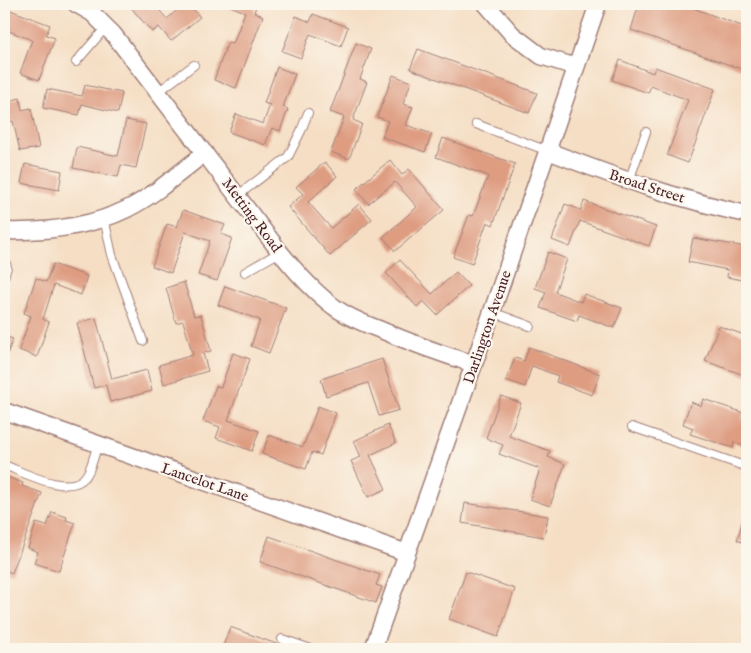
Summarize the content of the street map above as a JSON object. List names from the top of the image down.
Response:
{
  "streets": {
    "street": [
      "Broad Street",
      "Metting Road",
      "Darlington Avenue",
      "Lancelot Lane"
    ]
  },
  "crossings": [
    ["Broad Street", "Darlington Avenue"],
    ["Metting Road", "Darlington Avenue"],
    ["Darlington Avenue", "Lancelot Lane"]
  ]
}
